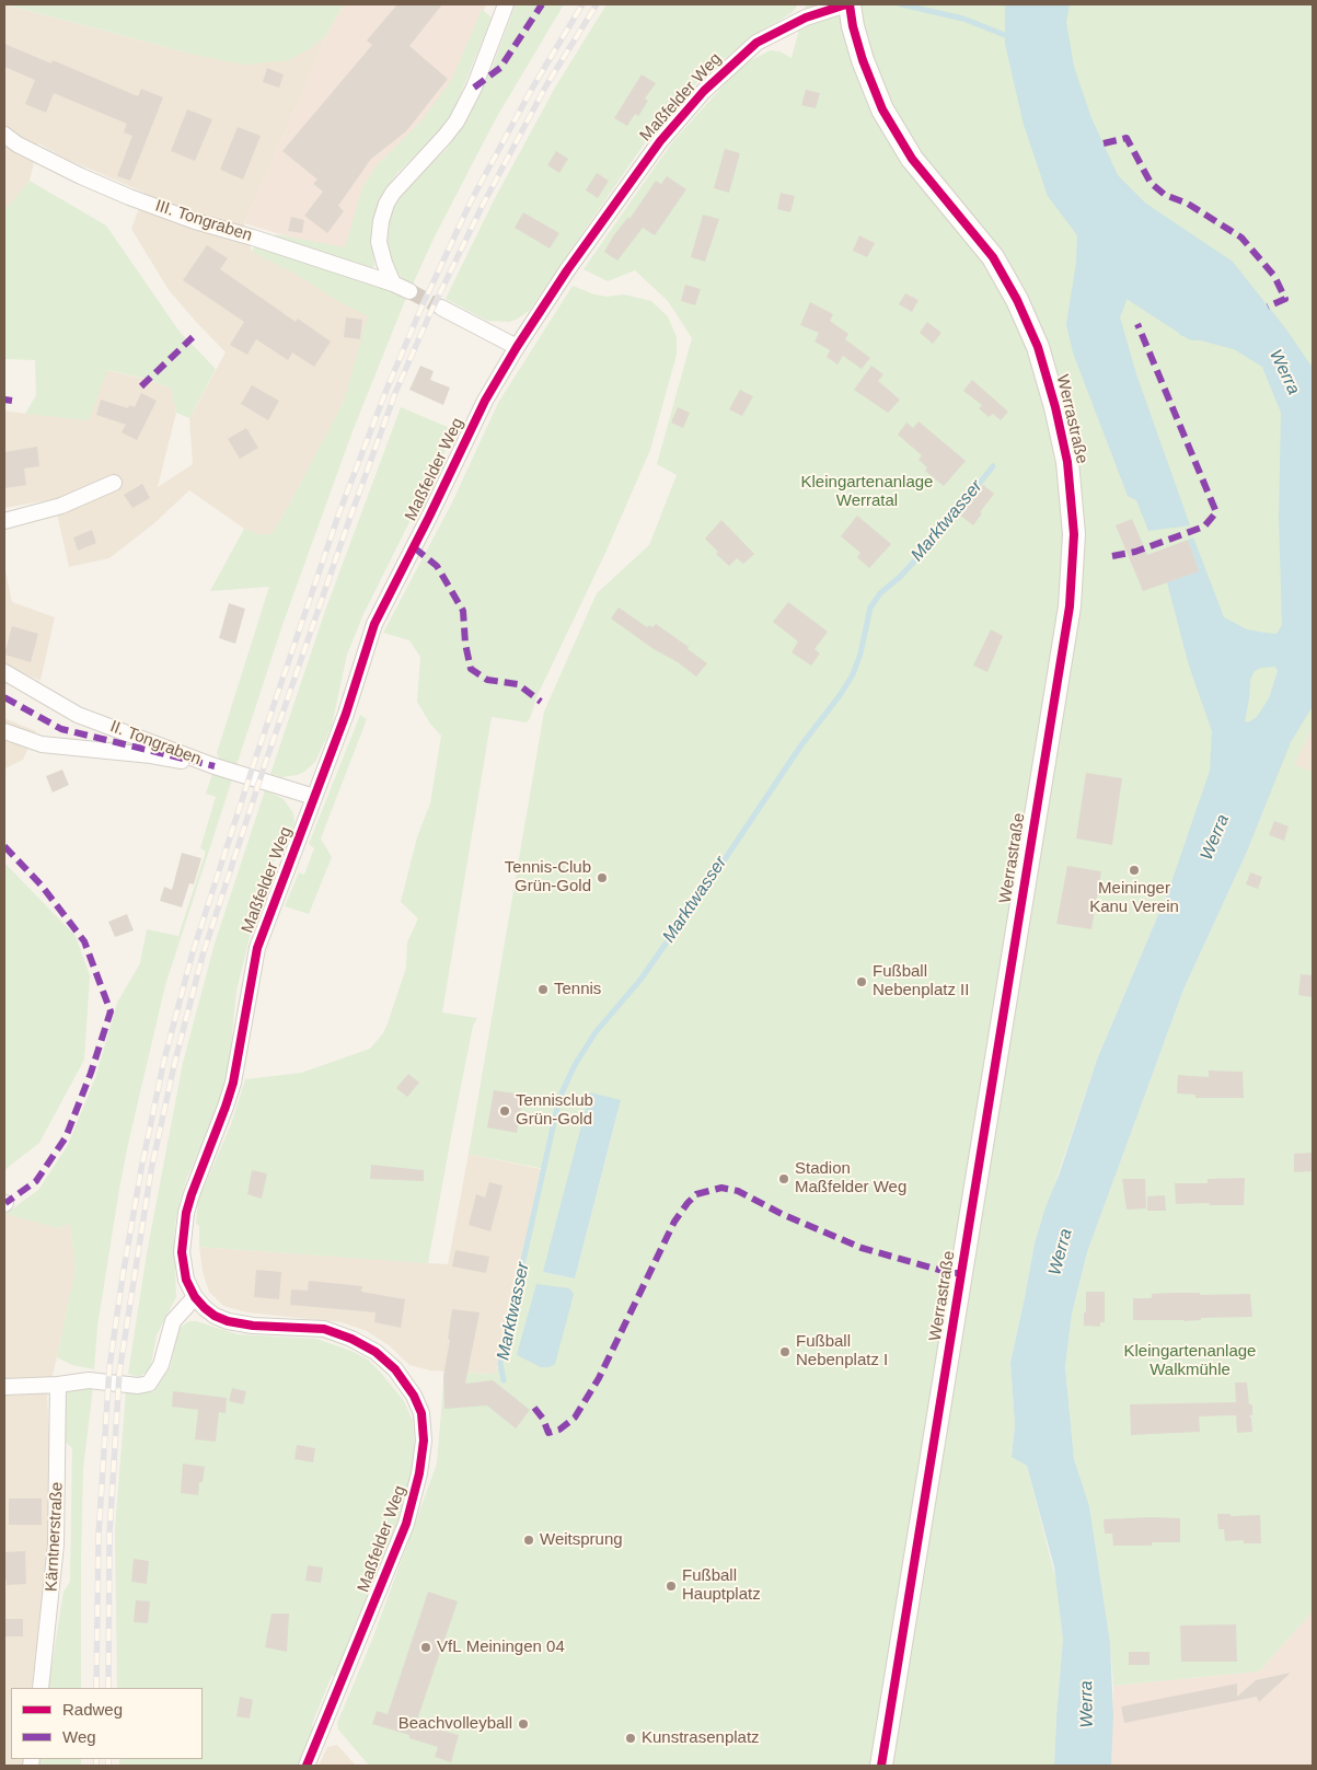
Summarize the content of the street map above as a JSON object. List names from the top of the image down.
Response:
{
  "streets": {
    "street": [
      "Maßfelder Weg",
      "III. Tongraben",
      "Werrastraße",
      "II. Tongraben",
      "Kärntnerstraße"
    ]
  },
  "crossings": [
    ["Maßfelder Weg", "Werrastraße"],
    ["Maßfelder Weg", "II. Tongraben"]
  ],
  "water": ["Werra", "Marktwasser"],
  "parks": ["Kleingartenanlage Werratal", "Kleingartenanlage Walkmühle"],
  "places": [
    "Meininger Kanu Verein",
    "Tennis-Club Grün-Gold",
    "Fußball Nebenplatz II",
    "Tennis",
    "Tennisclub Grün-Gold",
    "Stadion Maßfelder Weg",
    "Fußball Nebenplatz I",
    "Weitsprung",
    "Fußball Hauptplatz",
    "VfL Meiningen 04",
    "Beachvolleyball",
    "Kunstrasenplatz"
  ],
  "legend": ["Radweg", "Weg"]
}
